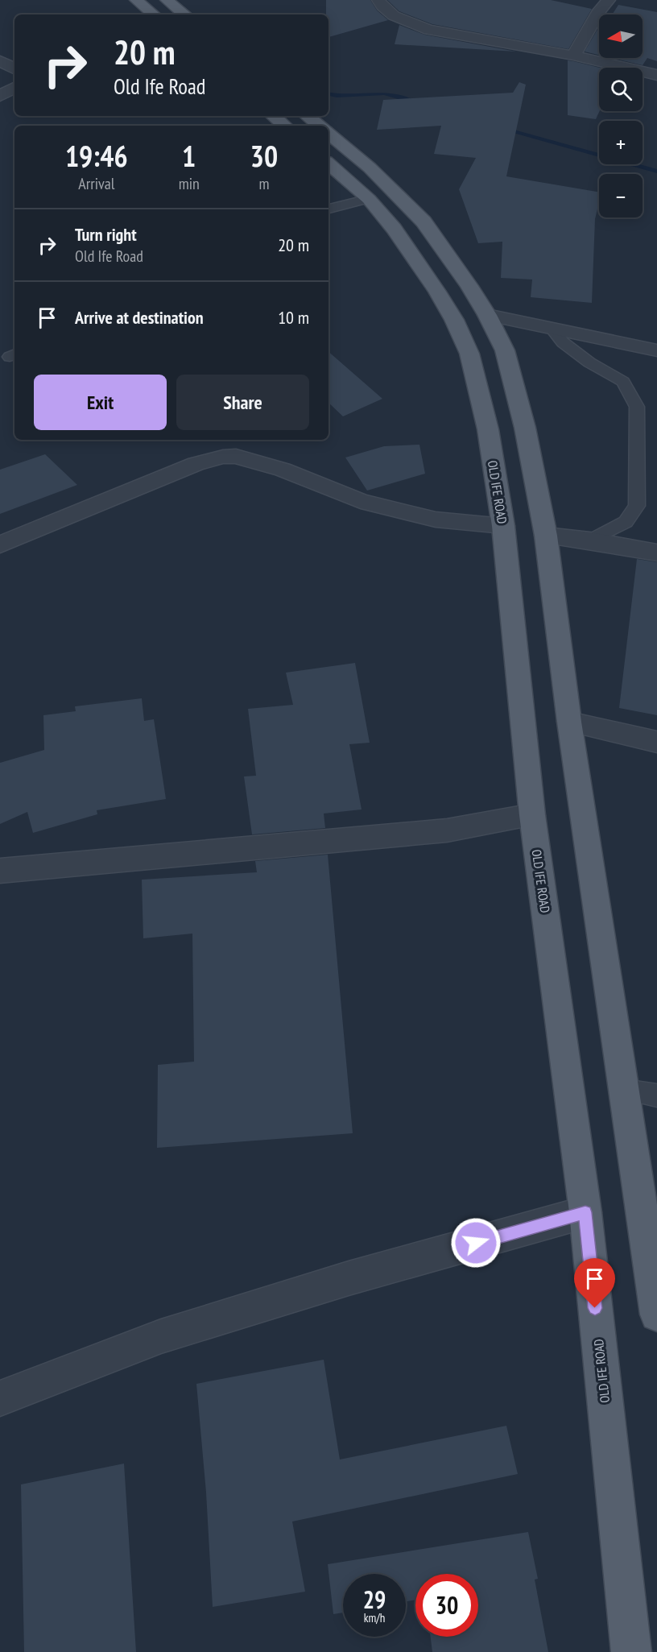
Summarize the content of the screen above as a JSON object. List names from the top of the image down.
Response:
{
  "streets": {
    "main road": ["OLD IFE ROAD"]
  },
  "north": "left",
  "page": {
    "map_buttons": ["+", "−"],
    "turn": ["20 m", "Old Ife Road"],
    "eta": [
      "19:46",
      "Arrival",
      "1",
      "min",
      "30",
      "m"
    ],
    "list": [
      {
        "name": "Turn right",
        "note": "Old Ife Road",
        "value": "20 m"
      },
      {
        "name": "Arrive at destination",
        "value": "10 m"
      }
    ],
    "buttons": ["Exit", "Share"],
    "speed": "29 km/h",
    "limit": "30"
  }
}
